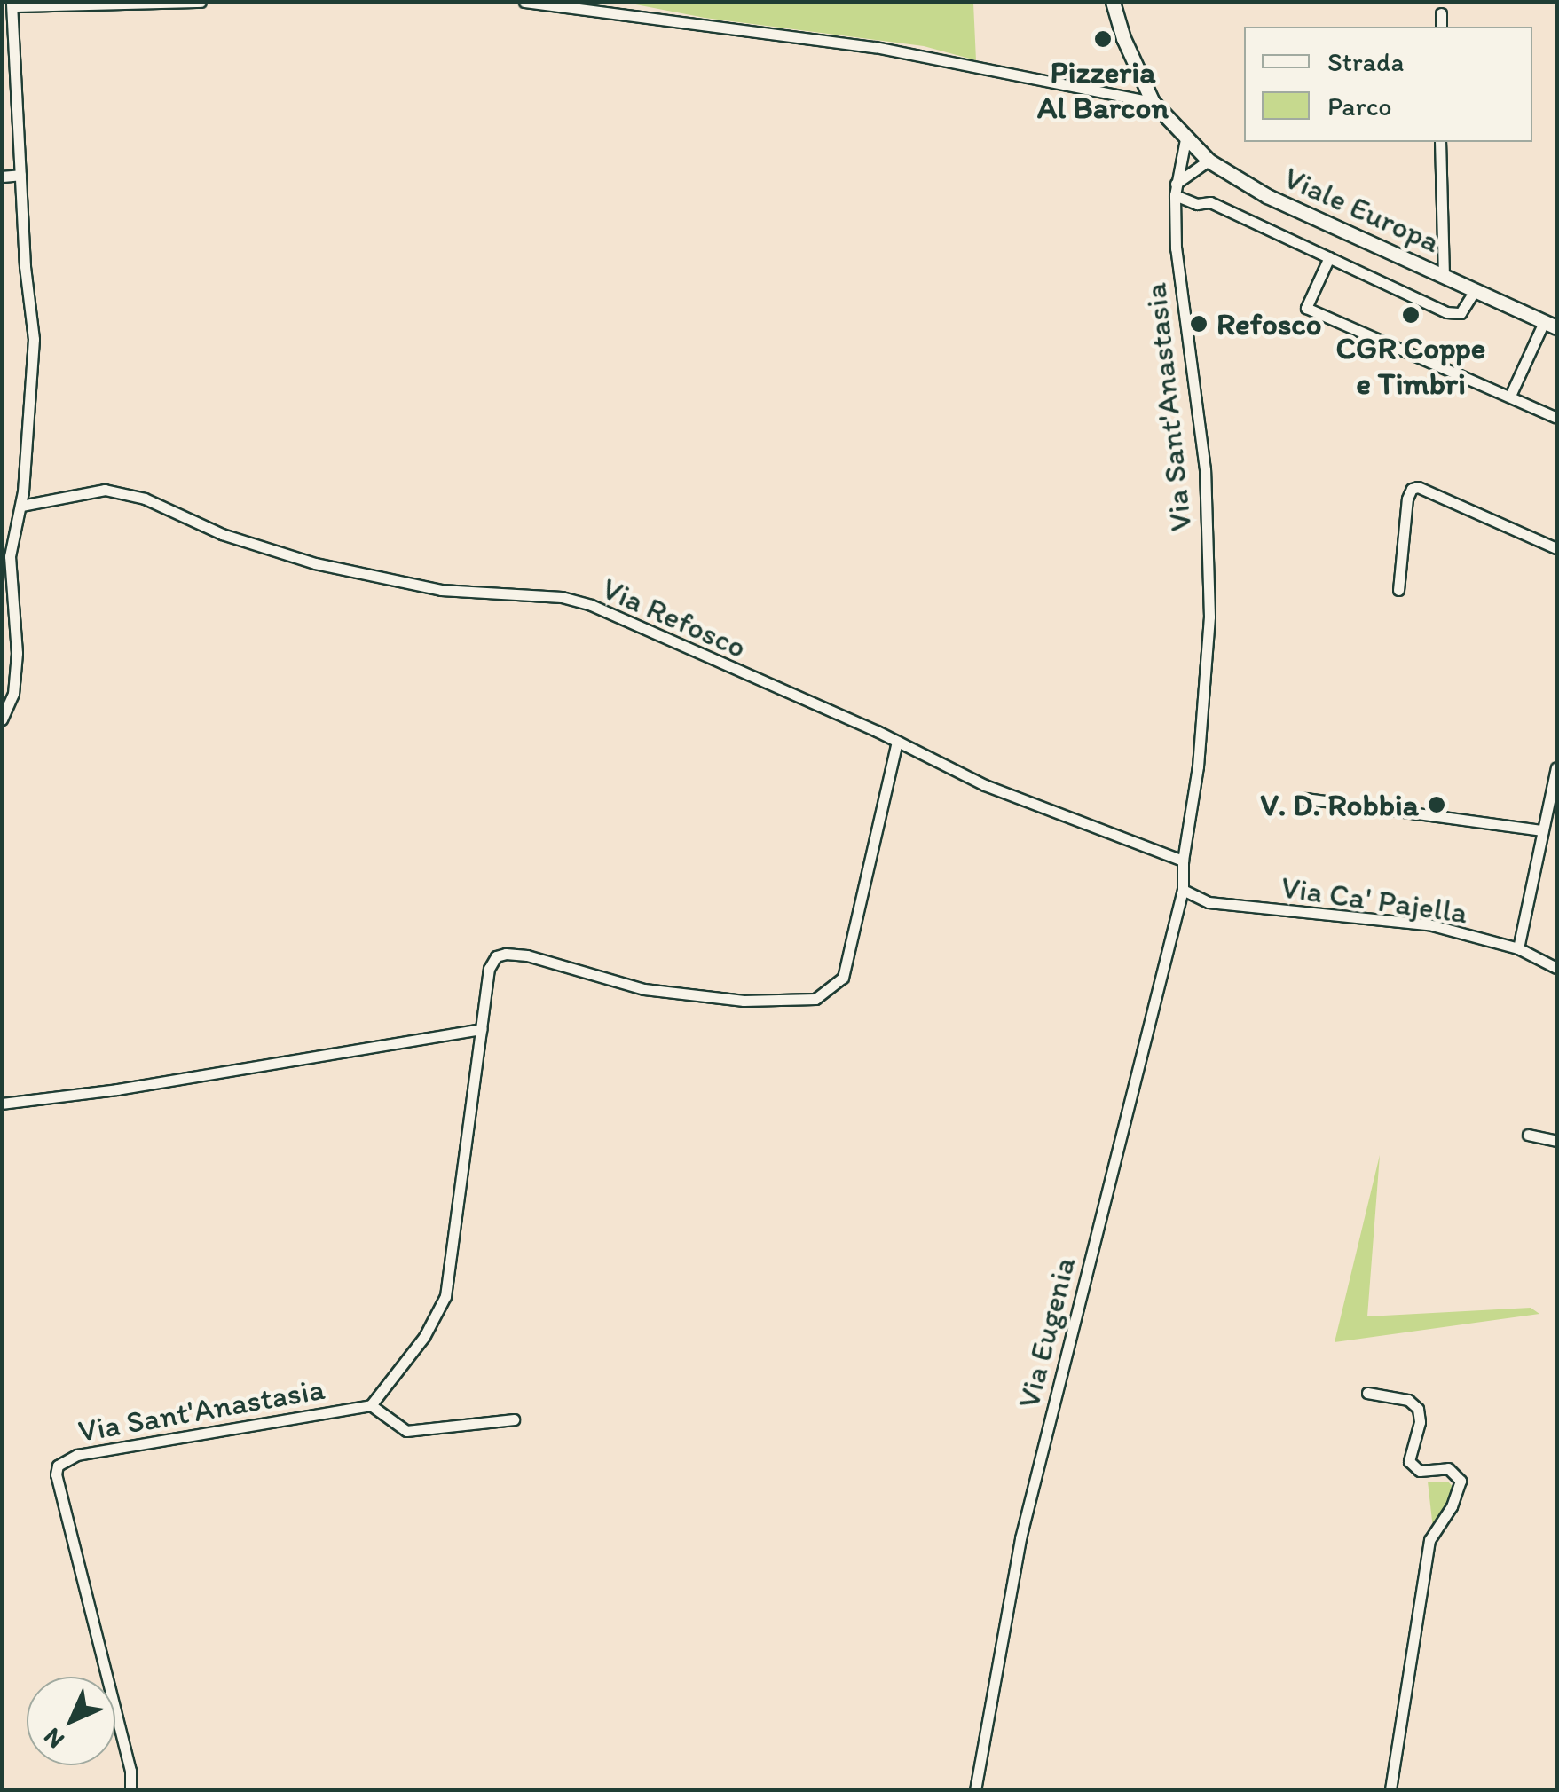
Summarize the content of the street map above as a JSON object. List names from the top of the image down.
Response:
{
  "streets": {
    "main road": ["Viale Europa"],
    "street": [
      "Via Sant'Anastasia",
      "Via Refosco",
      "Via Ca' Pajella",
      "Via Eugenia"
    ]
  },
  "crossings": [
    ["Viale Europa", "Via Sant'Anastasia"],
    ["Via Sant'Anastasia", "Via Refosco"],
    ["Via Sant'Anastasia", "Via Ca' Pajella"],
    ["Via Sant'Anastasia", "Via Eugenia"],
    ["Via Ca' Pajella", "Via Eugenia"]
  ],
  "places": [
    "Pizzeria Al Barcon",
    "CGR Coppe e Timbri",
    "Refosco",
    "V. D. Robbia"
  ],
  "legend": ["Strada", "Parco"],
  "north": "bottom left"
}
